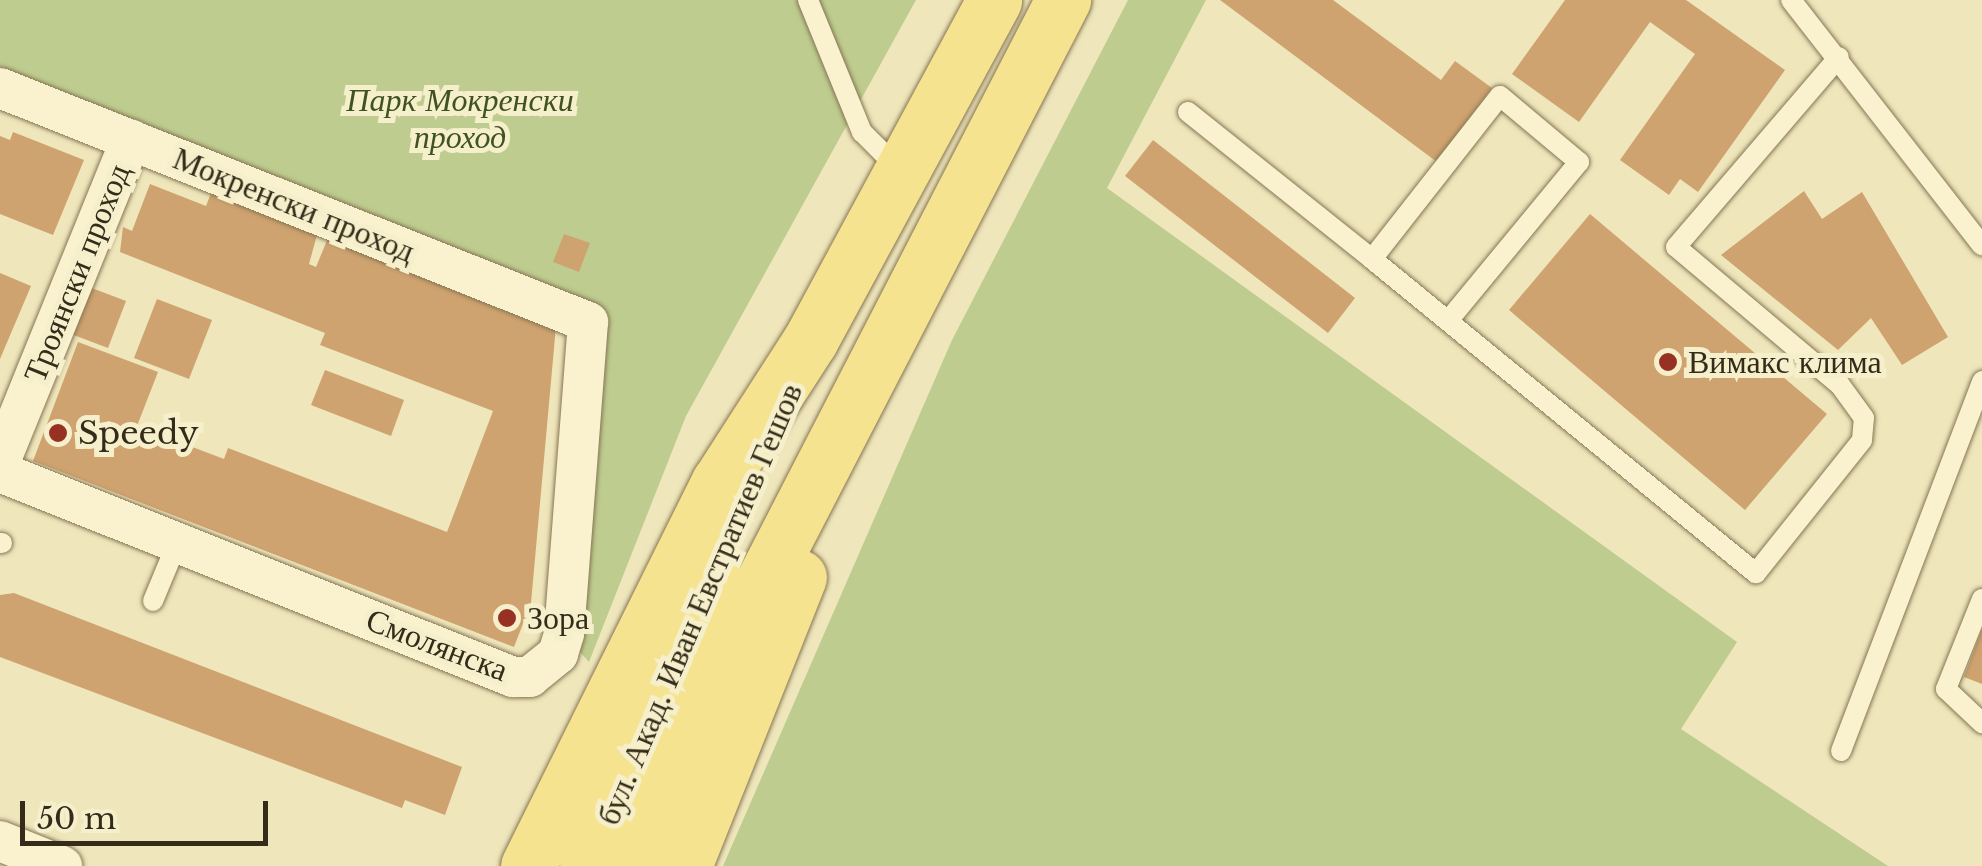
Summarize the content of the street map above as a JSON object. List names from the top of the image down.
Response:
{
  "streets": {
    "main road": ["бул. Акад. Иван Евстратиев Гешов"],
    "street": ["Мокренски проход", "Троянски проход", "Смолянска"]
  },
  "crossings": [
    ["Мокренски проход", "Троянски проход"],
    ["Мокренски проход", "Смолянска"]
  ],
  "parks": ["Парк Мокренски проход"],
  "places": ["Вимакс клима", "Speedy", "Зора"],
  "scale_bar": "50 m"
}
